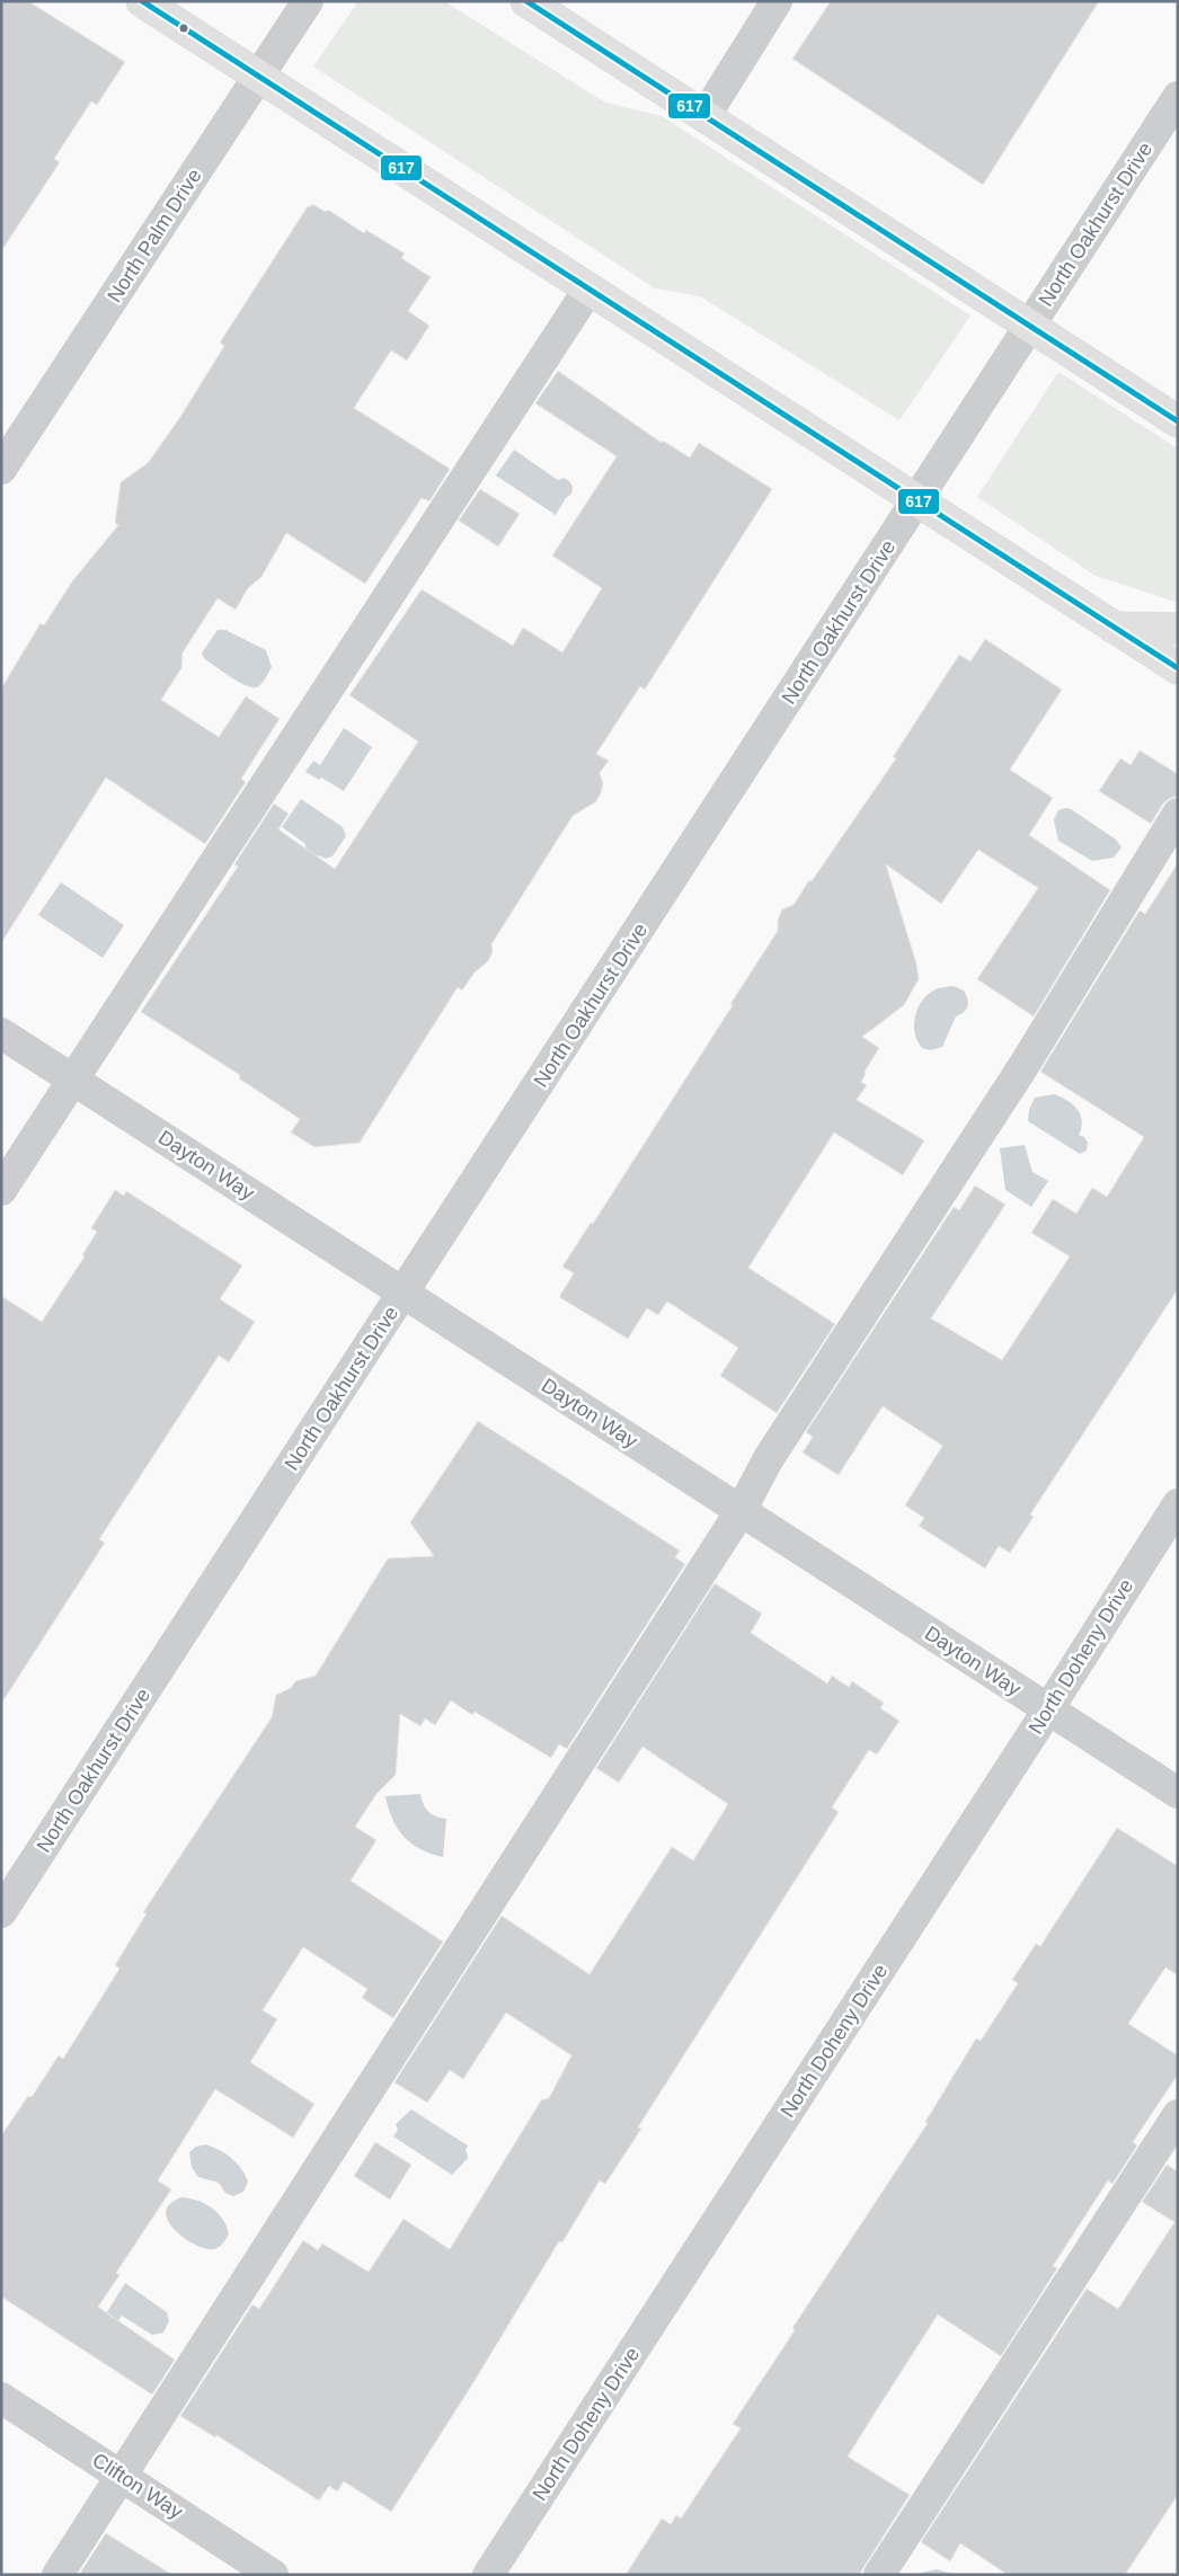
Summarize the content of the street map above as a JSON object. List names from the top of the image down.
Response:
{
  "streets": {
    "street": [
      "North Oakhurst Drive",
      "North Palm Drive",
      "Dayton Way",
      "North Doheny Drive",
      "Clifton Way"
    ]
  },
  "crossings": [
    ["North Oakhurst Drive", "Dayton Way"],
    ["Dayton Way", "North Doheny Drive"]
  ],
  "lines": ["transit line 617"]
}
